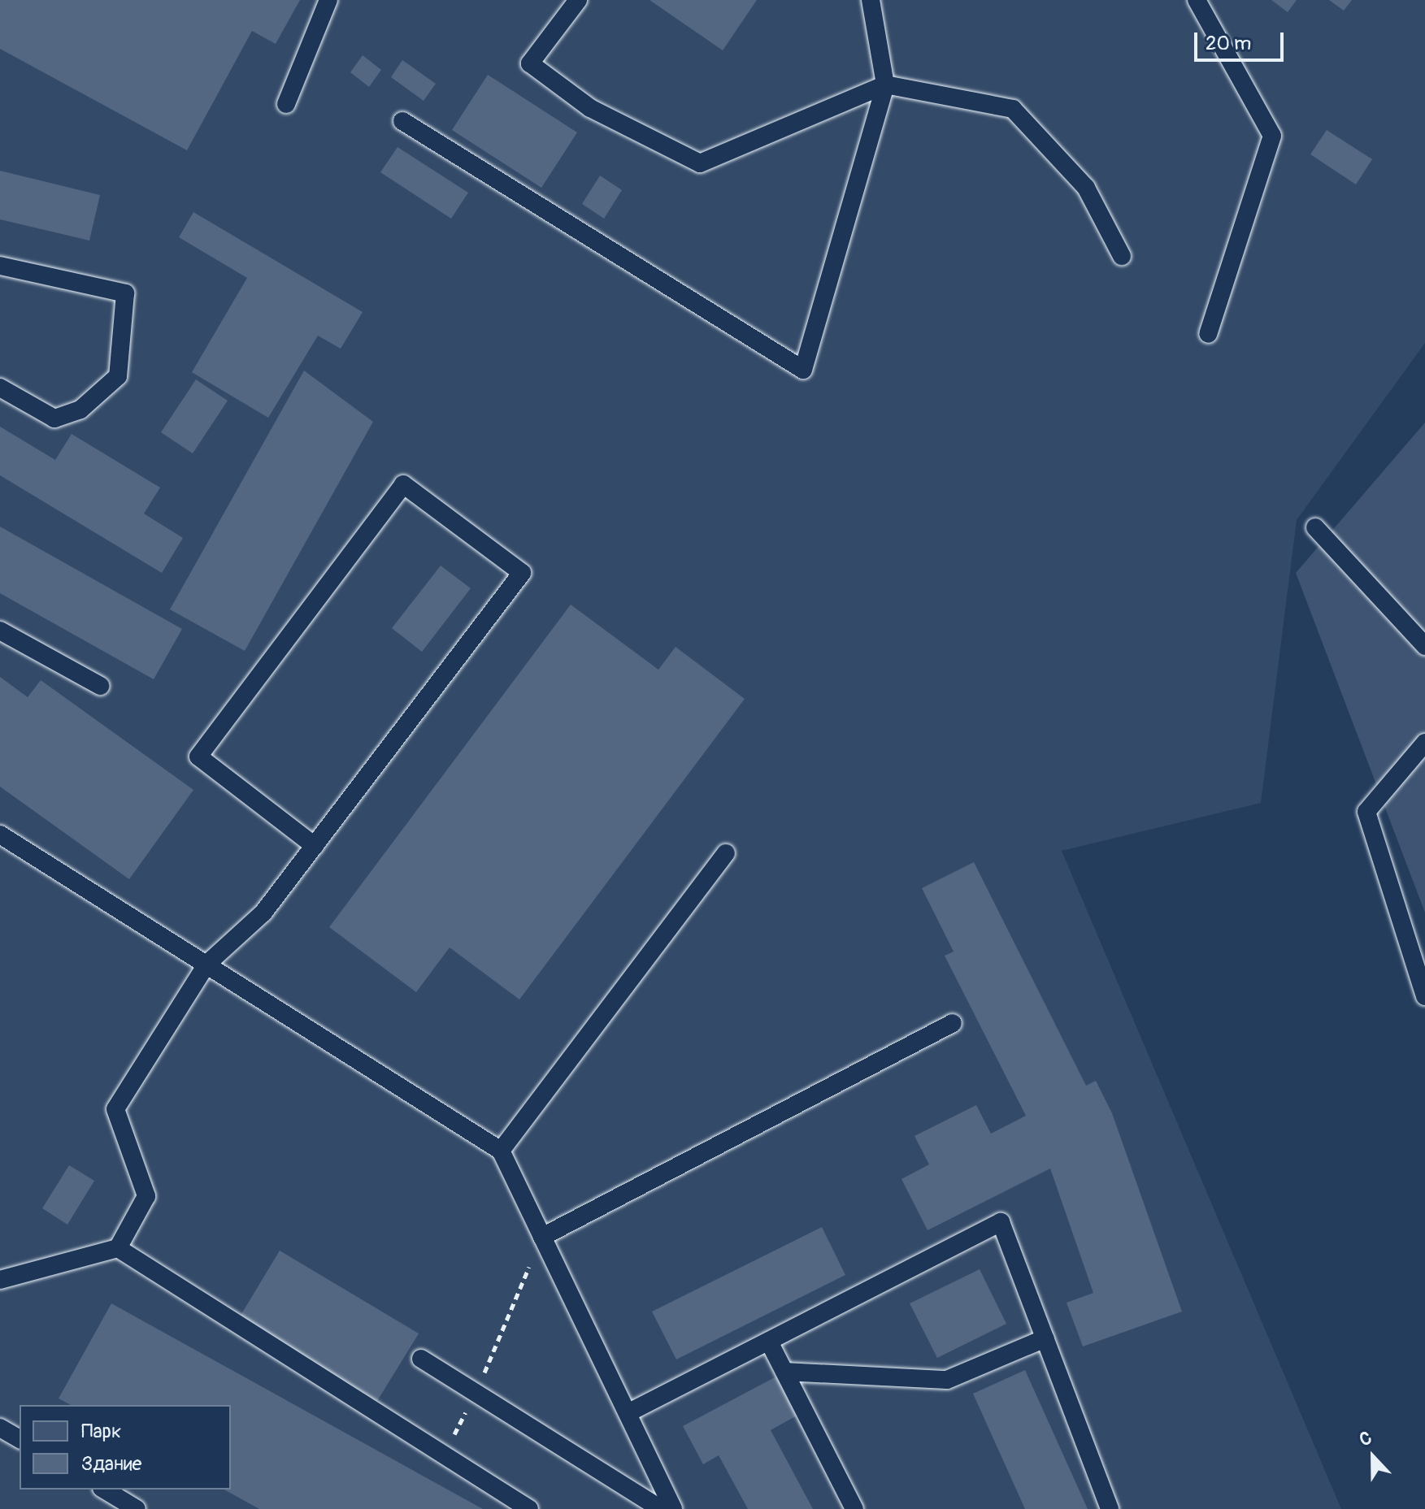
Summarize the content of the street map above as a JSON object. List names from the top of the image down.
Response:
{
  "legend": ["Парк", "Здание"],
  "scale_bar": "20 m",
  "north": "top"
}
